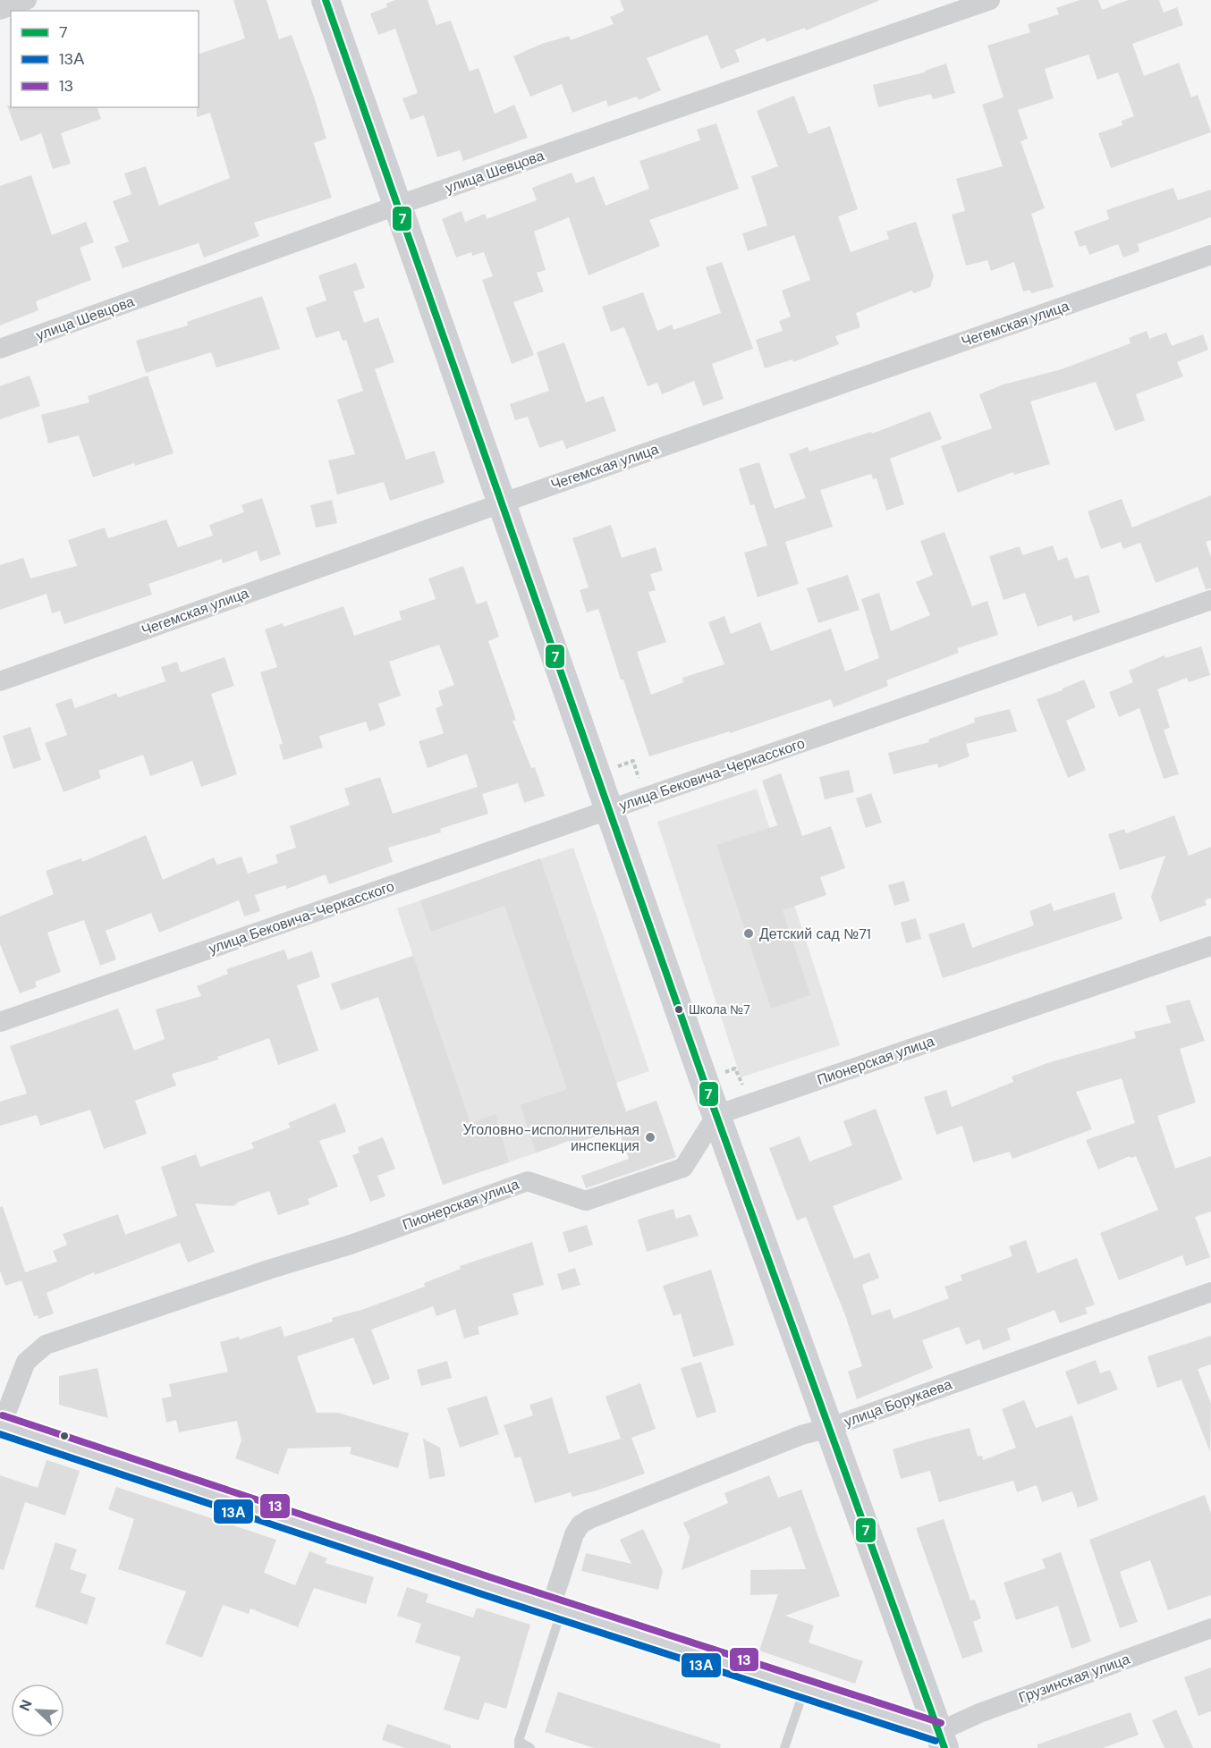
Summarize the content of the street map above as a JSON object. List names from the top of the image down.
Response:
{
  "streets": {
    "street": [
      "улица Шевцова",
      "Чегемская улица",
      "улица Бековича-Черкасского",
      "Пионерская улица",
      "улица Борукаева",
      "Грузинская улица"
    ]
  },
  "places": ["Детский сад №71", "Школа №7", "Уголовно-исполнительная инспекция"],
  "lines": ["transit line 7", "transit line 13", "transit line 13А"],
  "legend": ["7", "13А", "13"],
  "north": "top left"
}
